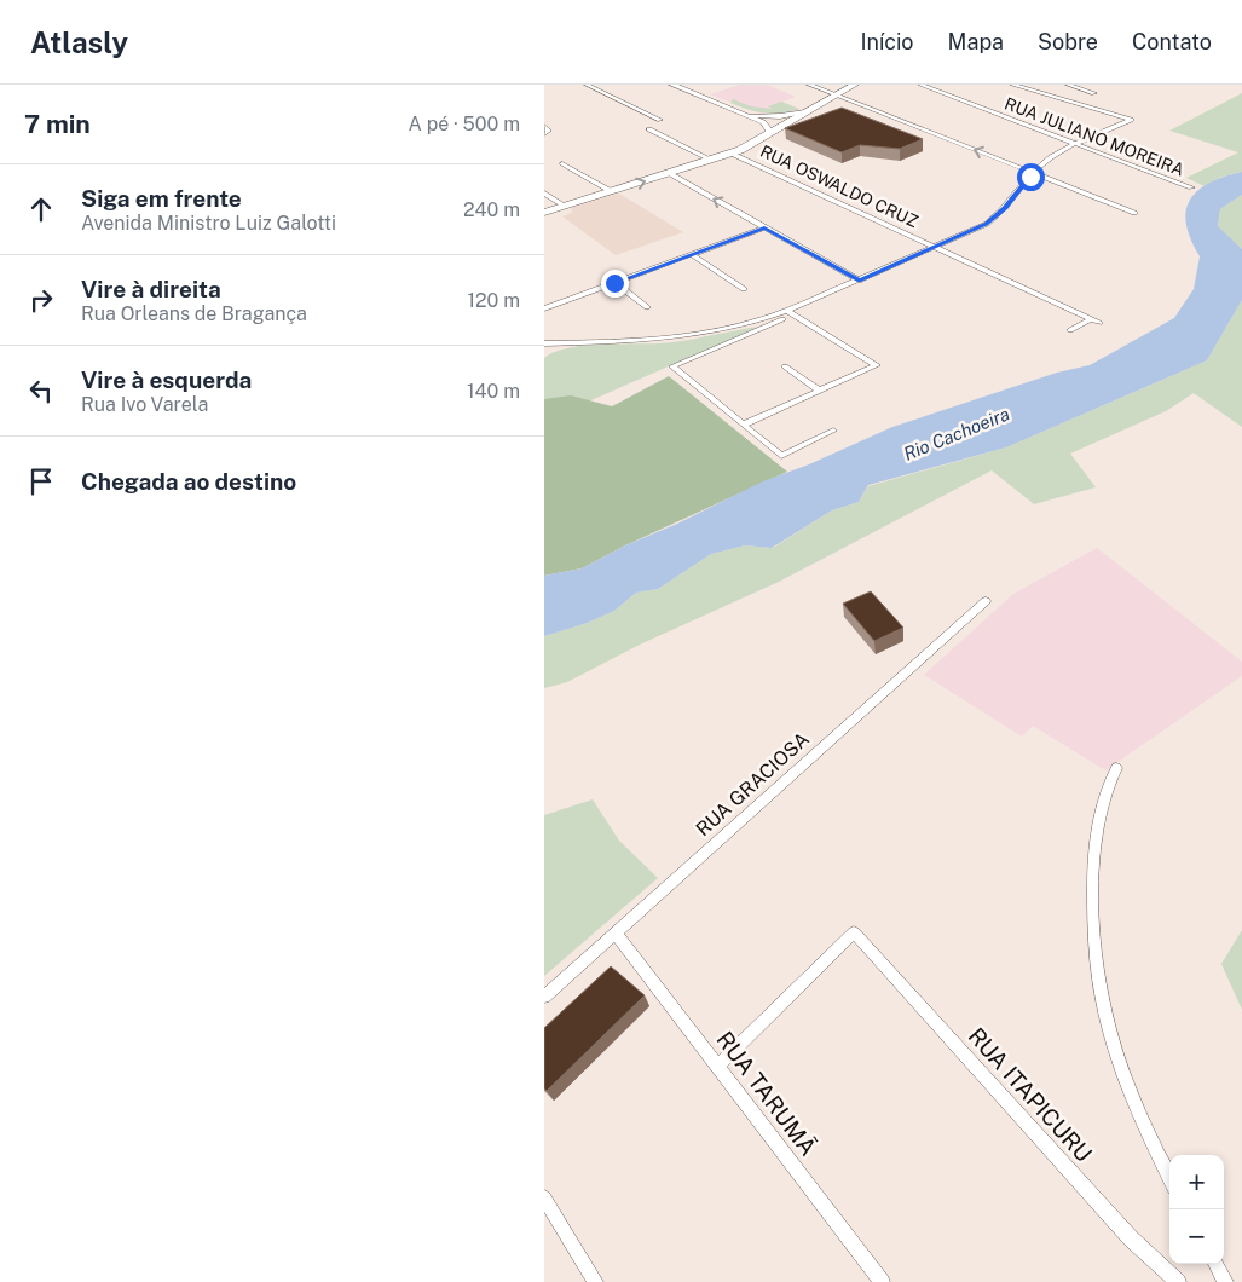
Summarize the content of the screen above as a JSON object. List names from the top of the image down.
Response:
{
  "streets": {
    "street": [
      "RUA JULIANO MOREIRA",
      "RUA OSWALDO CRUZ",
      "RUA GRACIOSA",
      "RUA TARUMÃ",
      "RUA ITAPICURU"
    ]
  },
  "crossings": [
    ["RUA GRACIOSA", "RUA TARUMÃ"],
    ["RUA TARUMÃ", "RUA ITAPICURU"]
  ],
  "water": ["Rio Cachoeira"],
  "page": {
    "header": "Atlasly",
    "nav": [
      "Início",
      "Mapa",
      "Sobre",
      "Contato"
    ],
    "heading": ["7 min", "A pé · 500 m"],
    "list": [
      ["Siga em frente", "Avenida Ministro Luiz Galotti", "240 m"],
      ["Vire à direita", "Rua Orleans de Bragança", "120 m"],
      ["Vire à esquerda", "Rua Ivo Varela", "140 m"],
      "Chegada ao destino"
    ],
    "map_buttons": ["+", "−"]
  }
}
